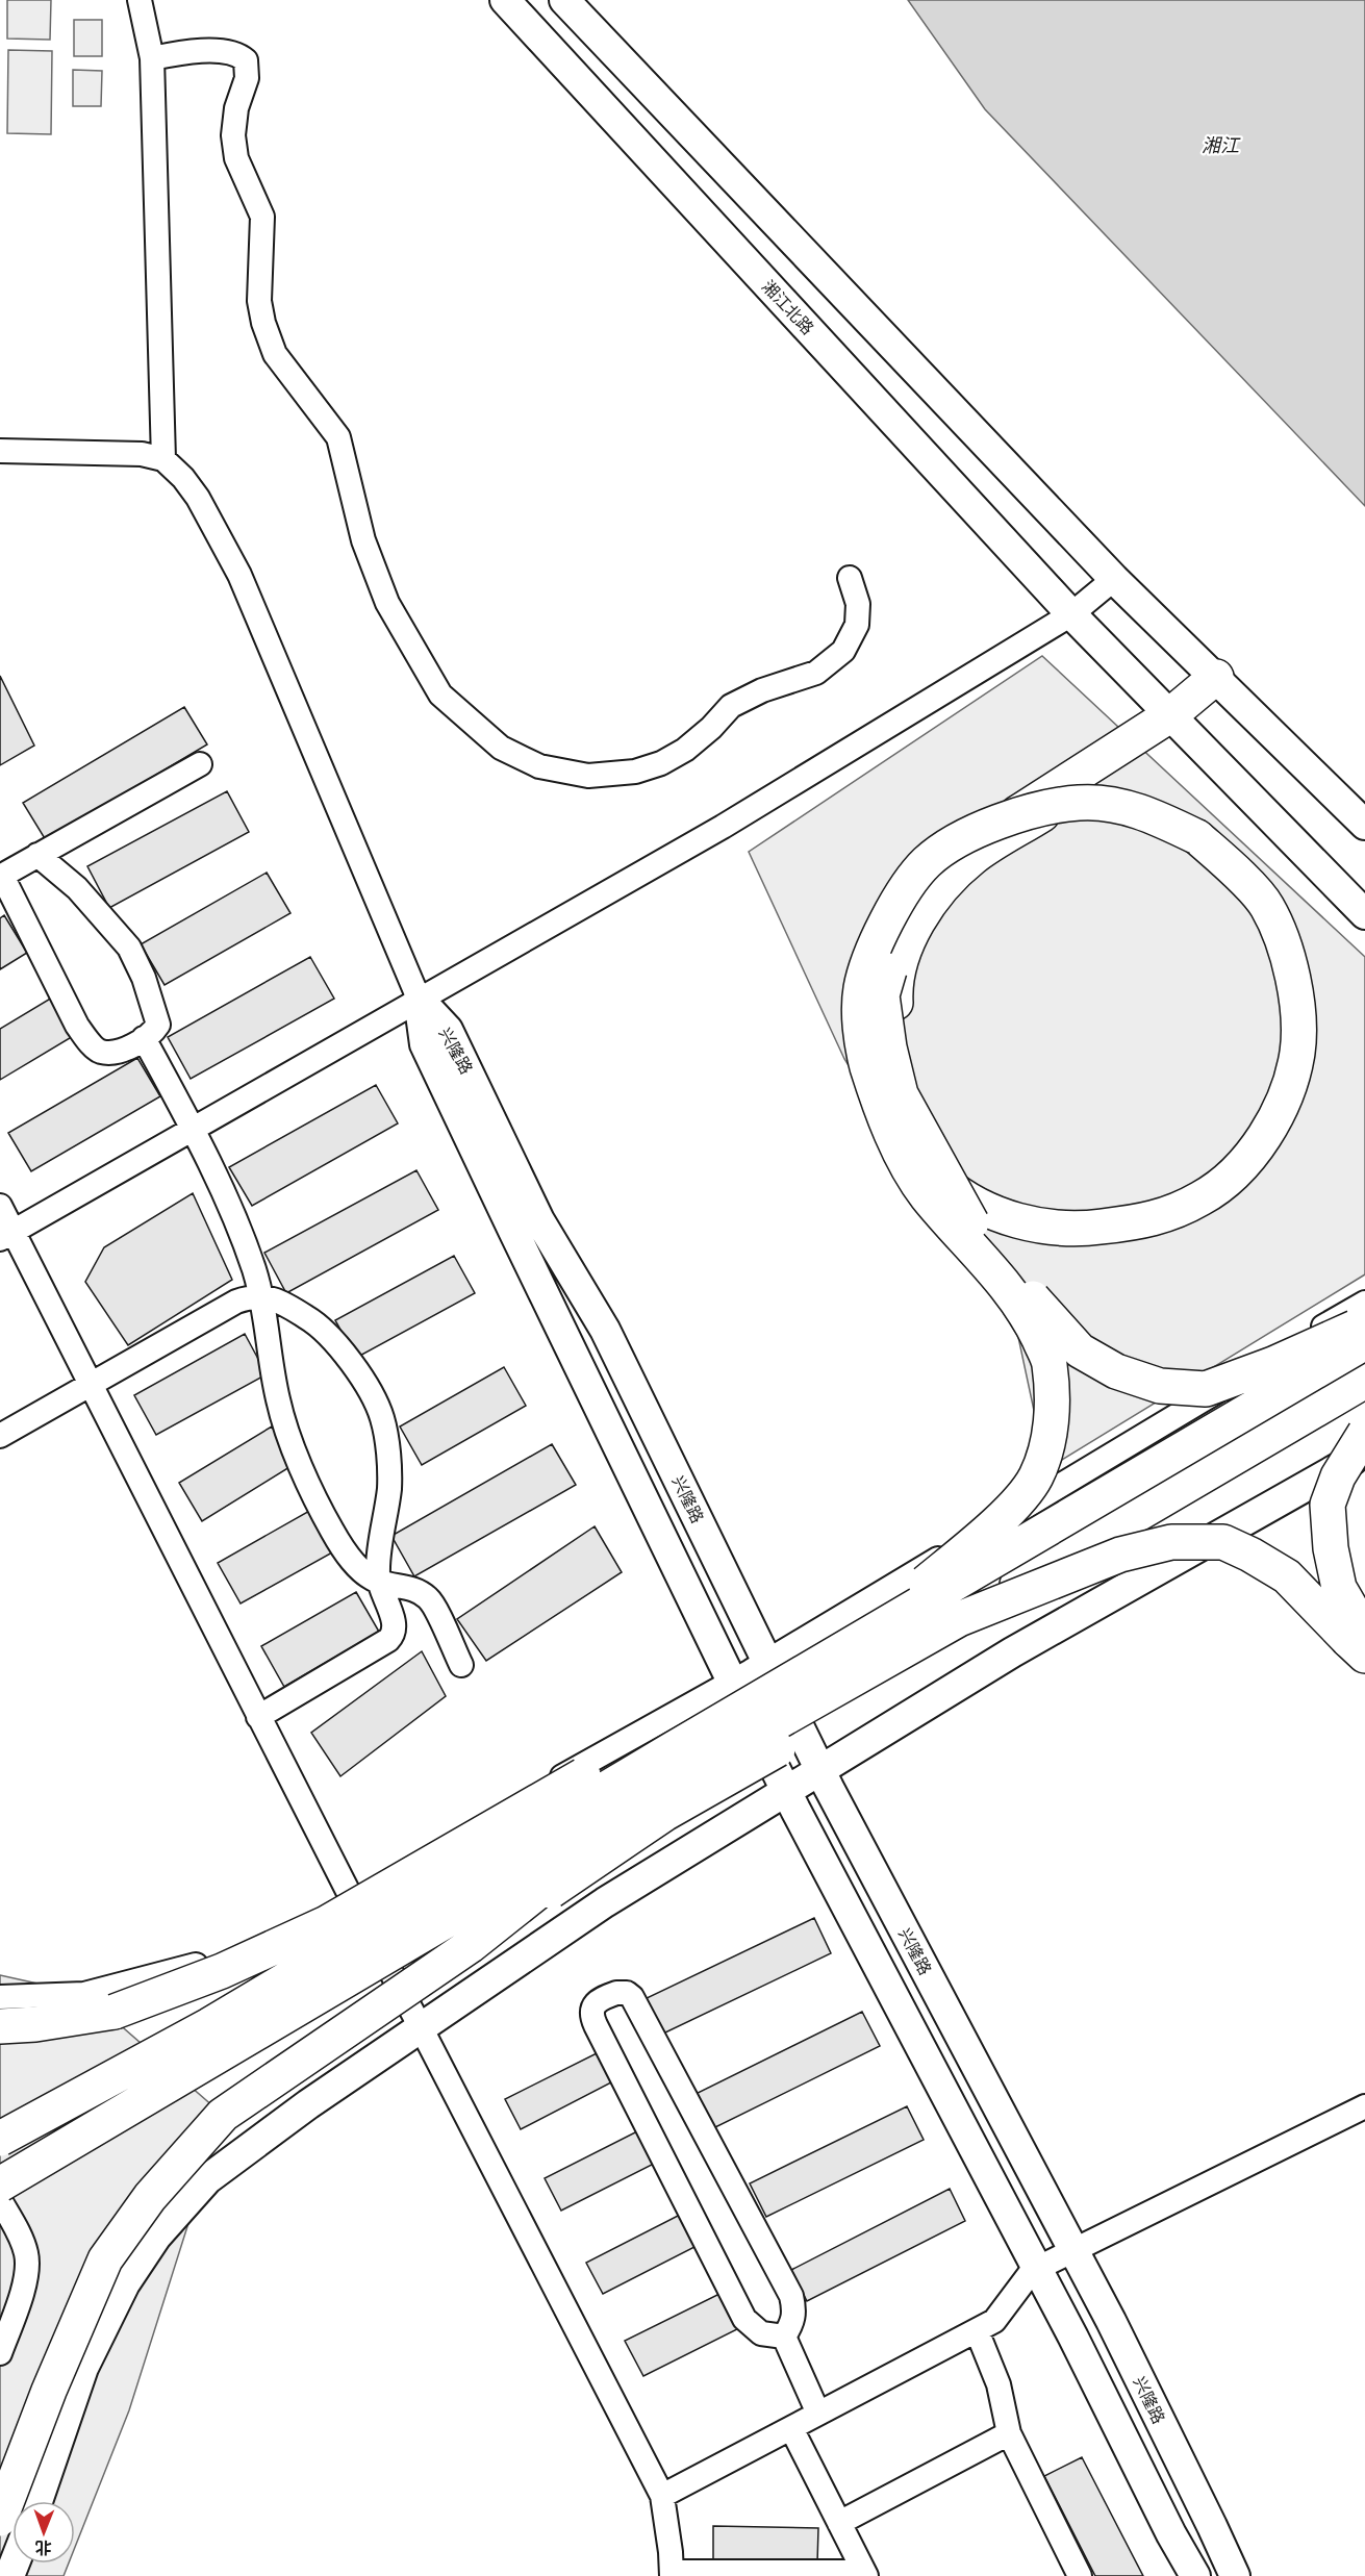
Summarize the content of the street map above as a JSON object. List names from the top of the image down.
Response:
{
  "streets": {
    "main road": ["湘江北路", "兴隆路"]
  },
  "water": ["湘江"],
  "north": "bottom"
}
